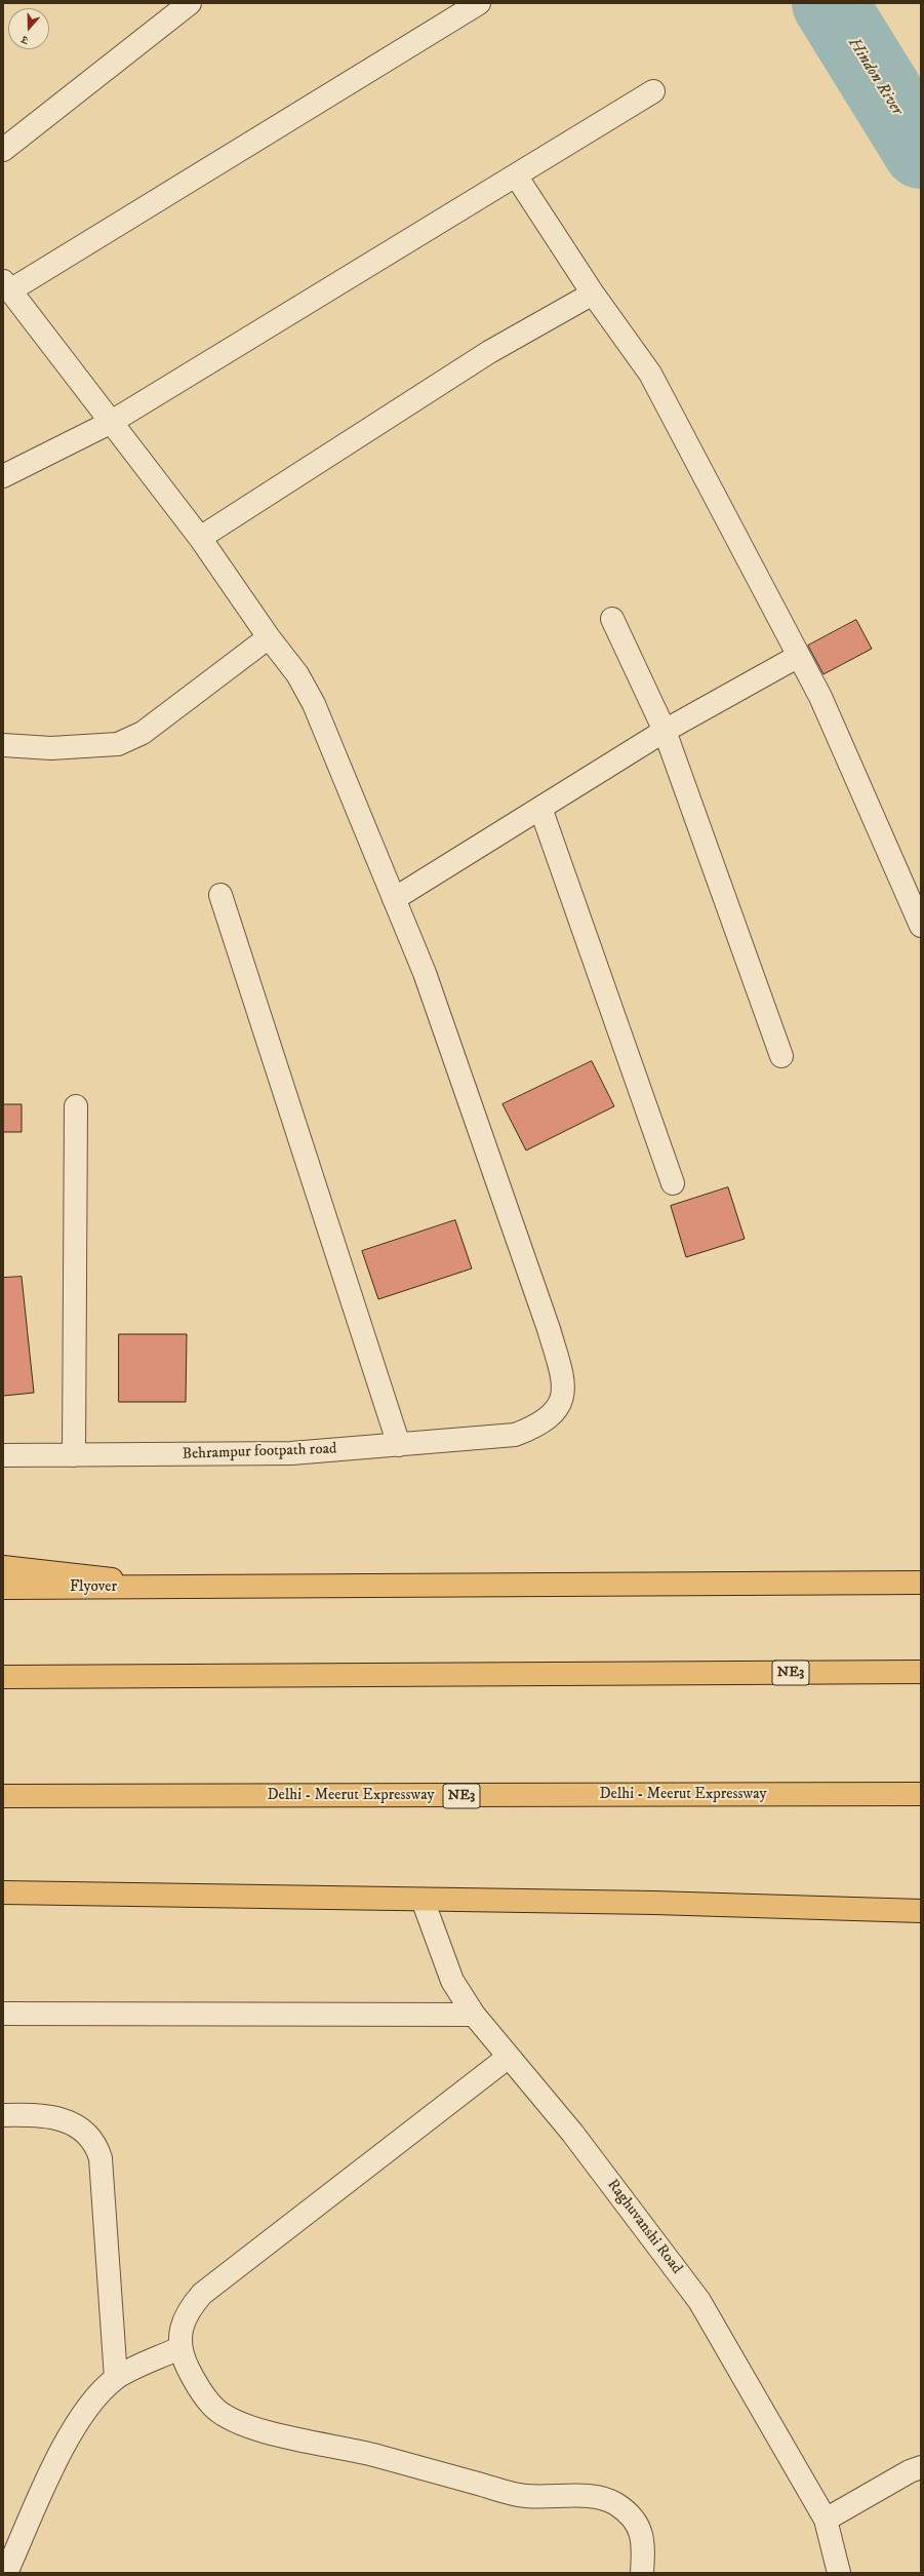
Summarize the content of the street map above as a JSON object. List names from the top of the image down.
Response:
{
  "streets": {
    "main road": ["Flyover", "NE3", "Delhi - Meerut Expressway"],
    "street": ["Behrampur footpath road", "Raghuvanshi Road"]
  },
  "water": ["Hindon River"],
  "north": "bottom"
}
